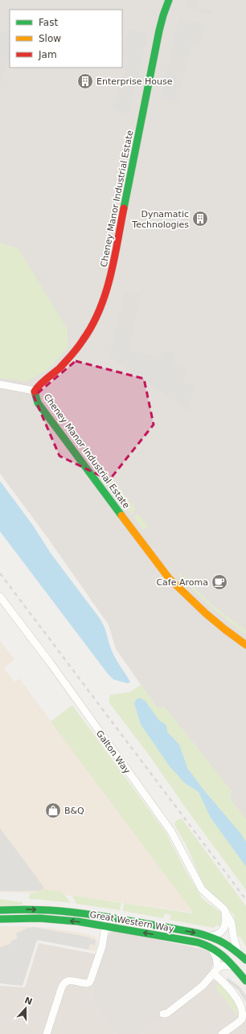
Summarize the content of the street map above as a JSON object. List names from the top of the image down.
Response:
{
  "streets": {
    "street": ["Cheney Manor Industrial Estate", "Galton Way", "Great Western Way"]
  },
  "crossings": [
    ["Galton Way", "Great Western Way"]
  ],
  "places": {
    "building": ["Enterprise House", "Dynamatic Technologies"],
    "cafe": ["Cafe Aroma"],
    "shop": ["B&Q"]
  },
  "legend": ["Fast", "Slow", "Jam"],
  "north": "top"
}
